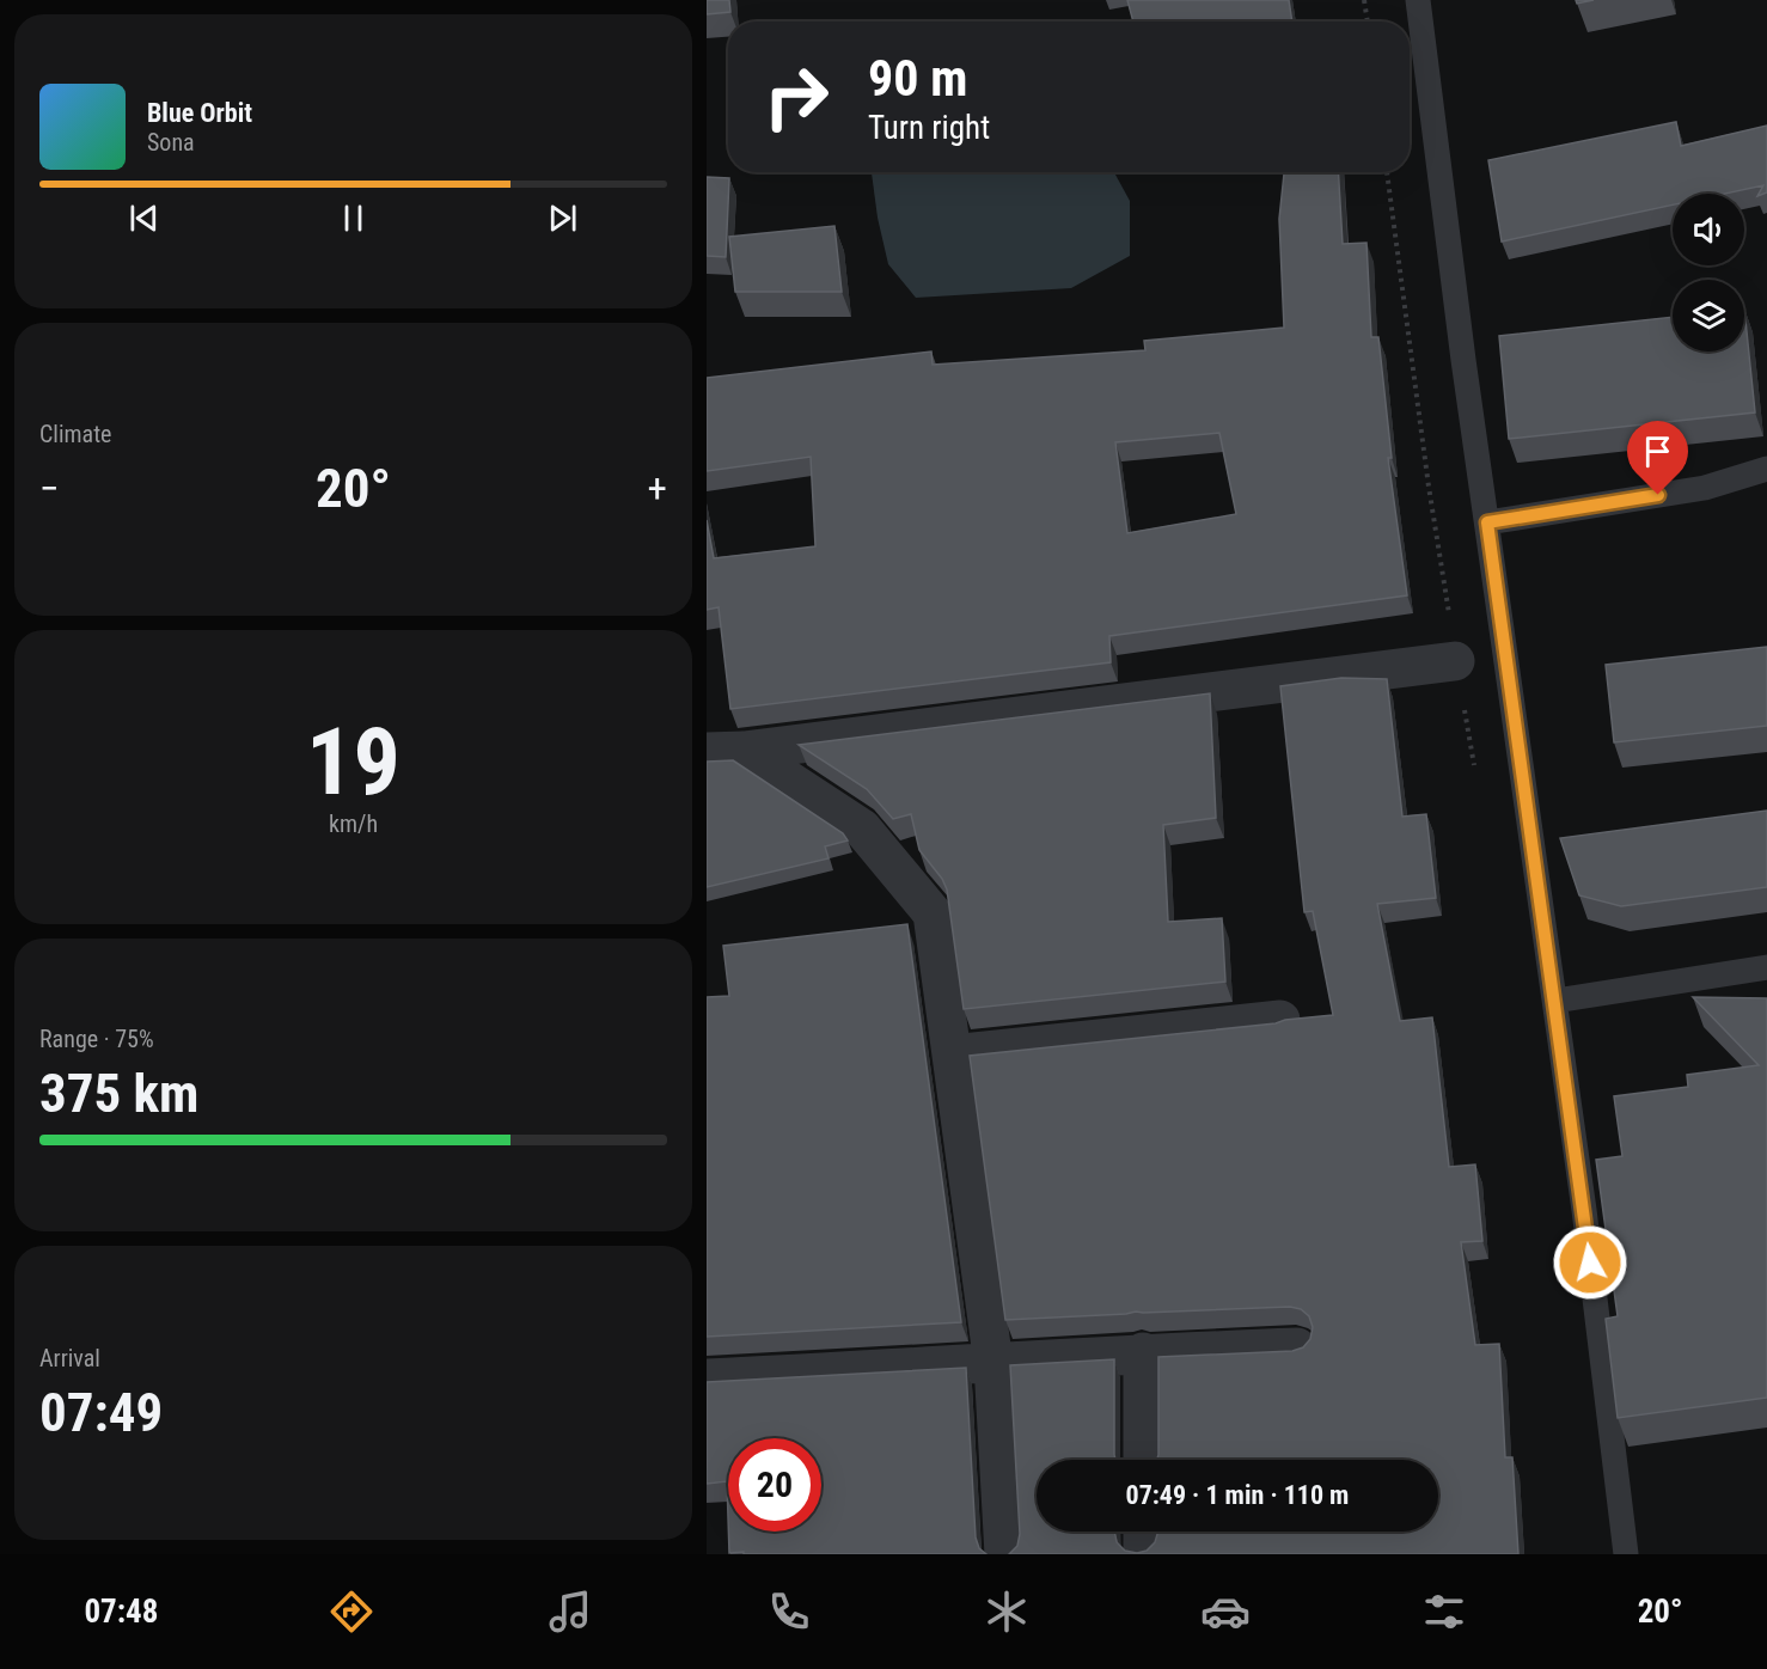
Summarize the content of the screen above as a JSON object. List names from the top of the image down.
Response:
{
  "page": {
    "turn": ["90 m", "Turn right"],
    "song": ["Blue Orbit", "Sona"],
    "tile": [
      "Climate",
      ["19", "km/h"],
      ["Range · 75%", "375 km"],
      ["Arrival", "07:49"]
    ],
    "heat": ["−", "20°", "+"],
    "limit": "20",
    "trip": "07:49 · 1 min · 110 m",
    "tabs": ["07:48", "20°"]
  }
}
